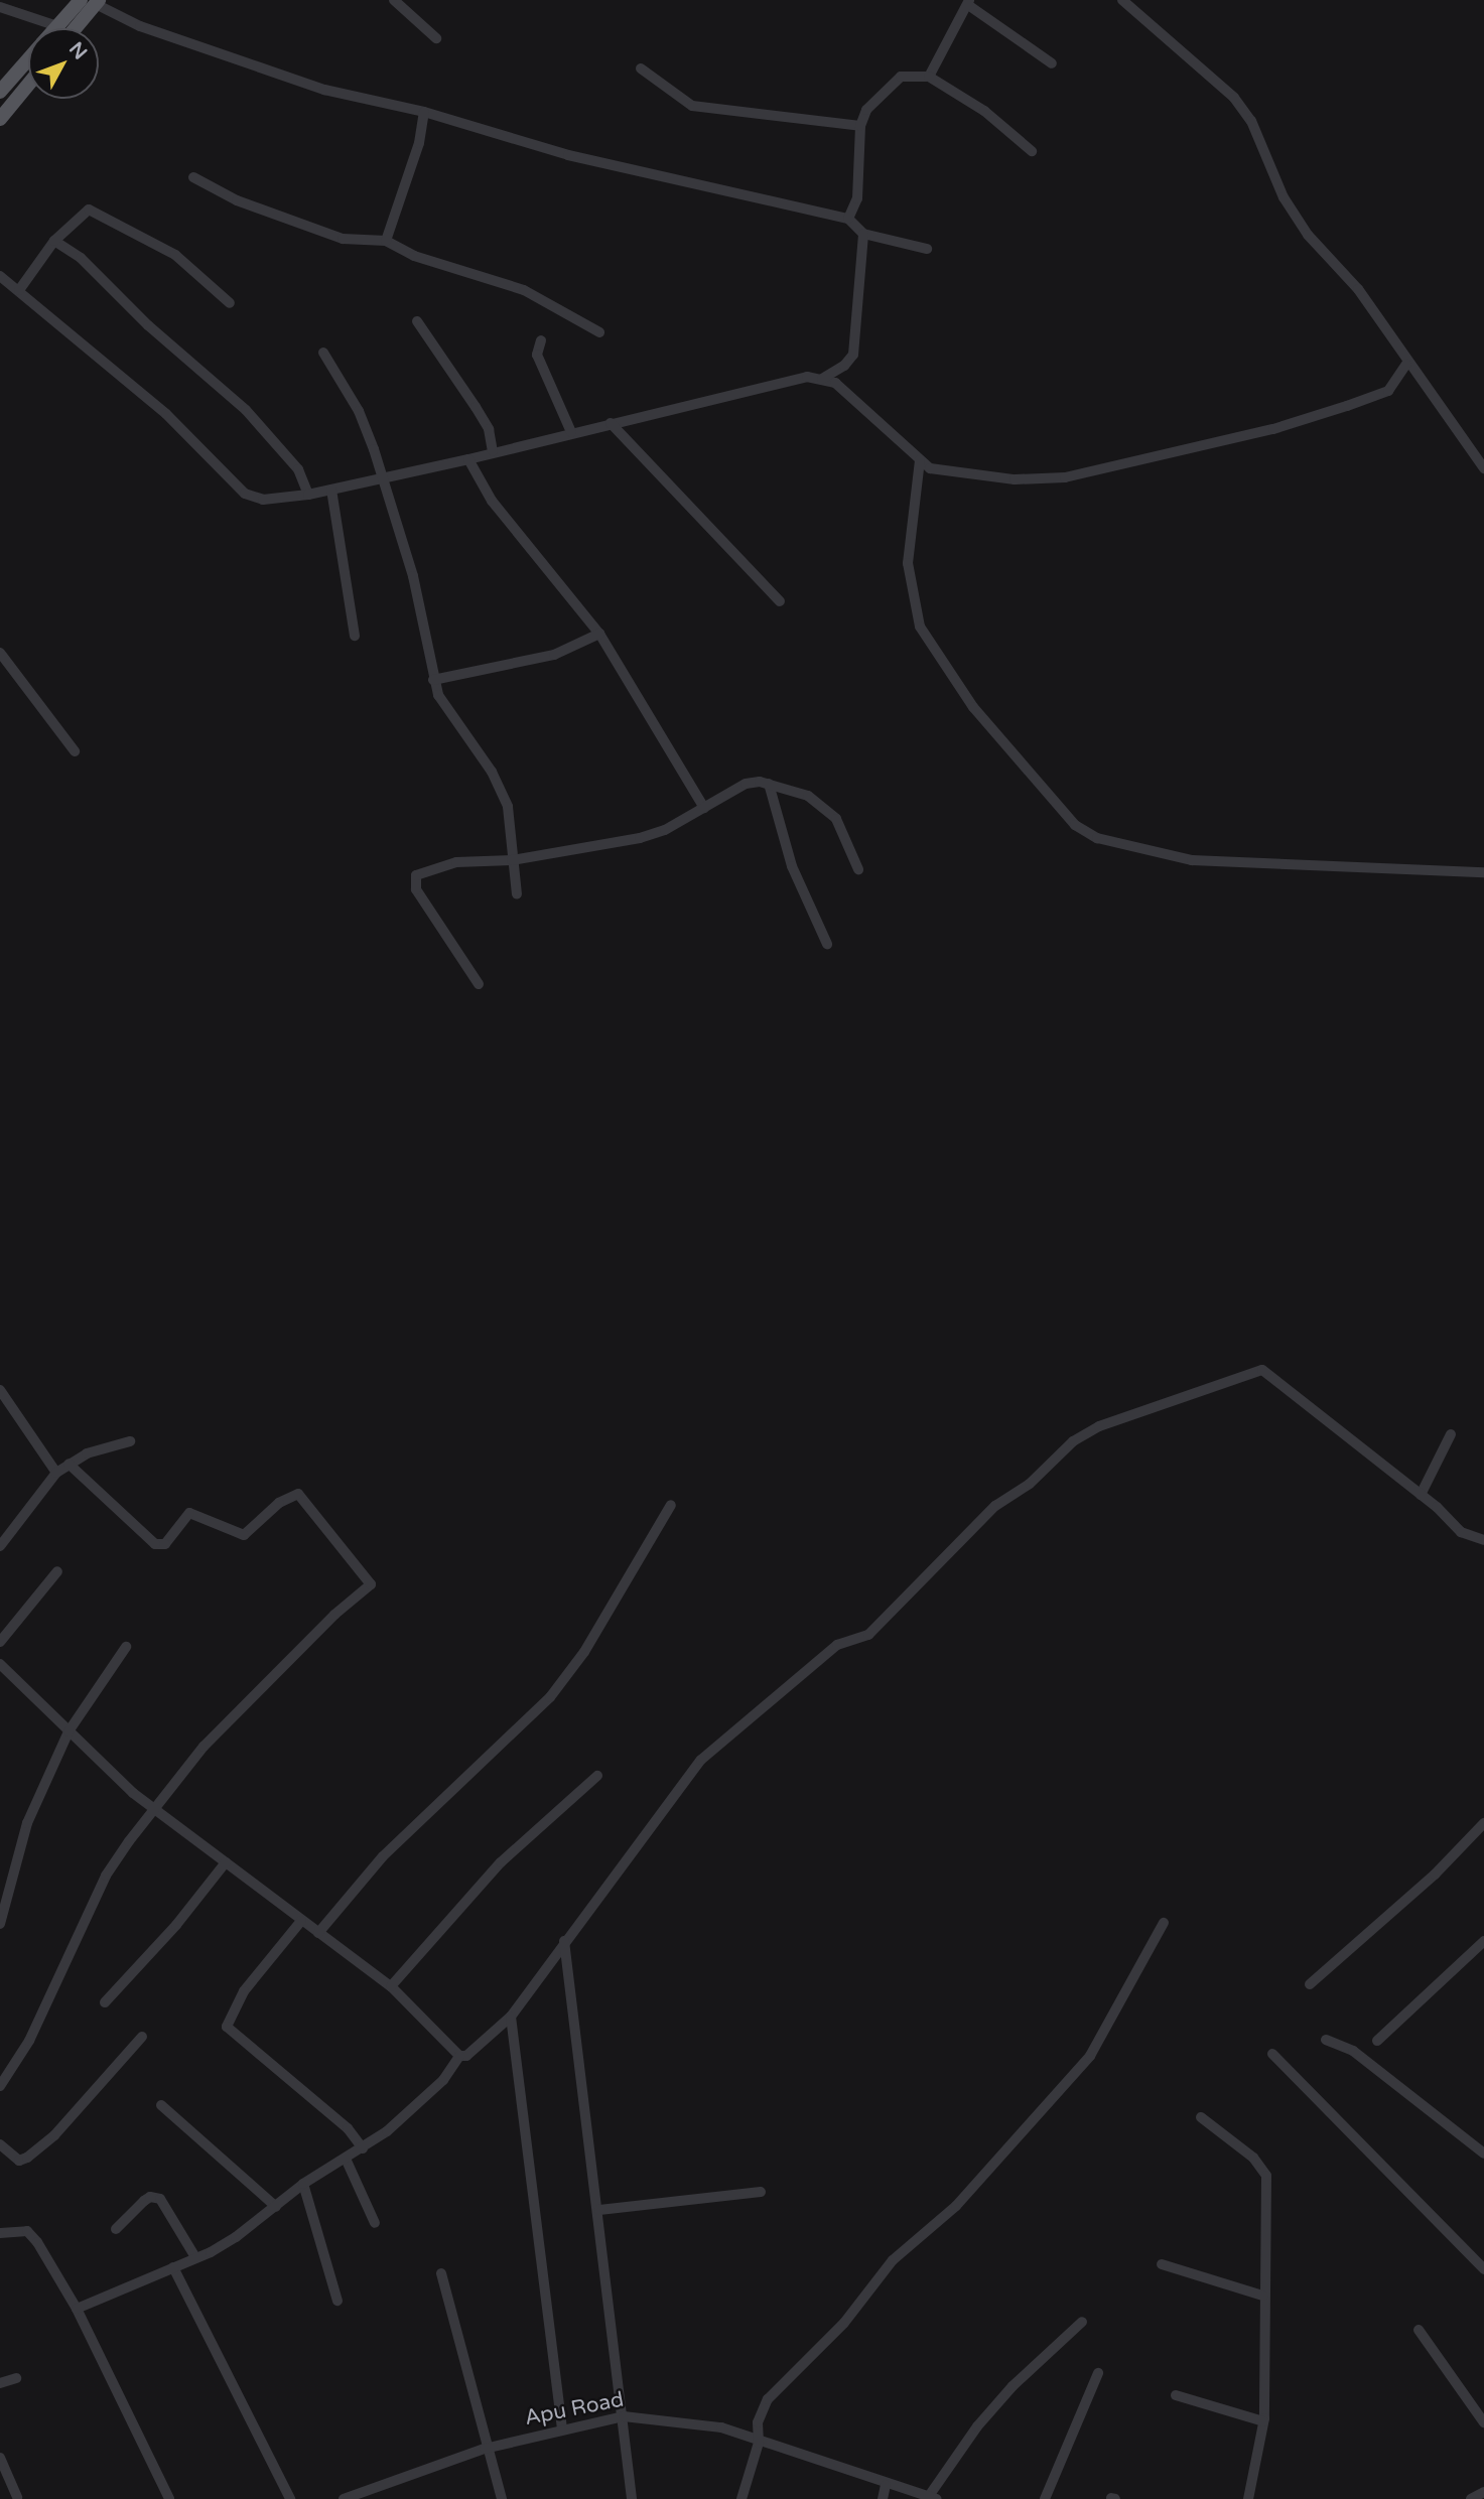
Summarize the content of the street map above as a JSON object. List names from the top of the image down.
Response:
{
  "streets": {
    "street": ["Apu Road"]
  },
  "north": "top right"
}
